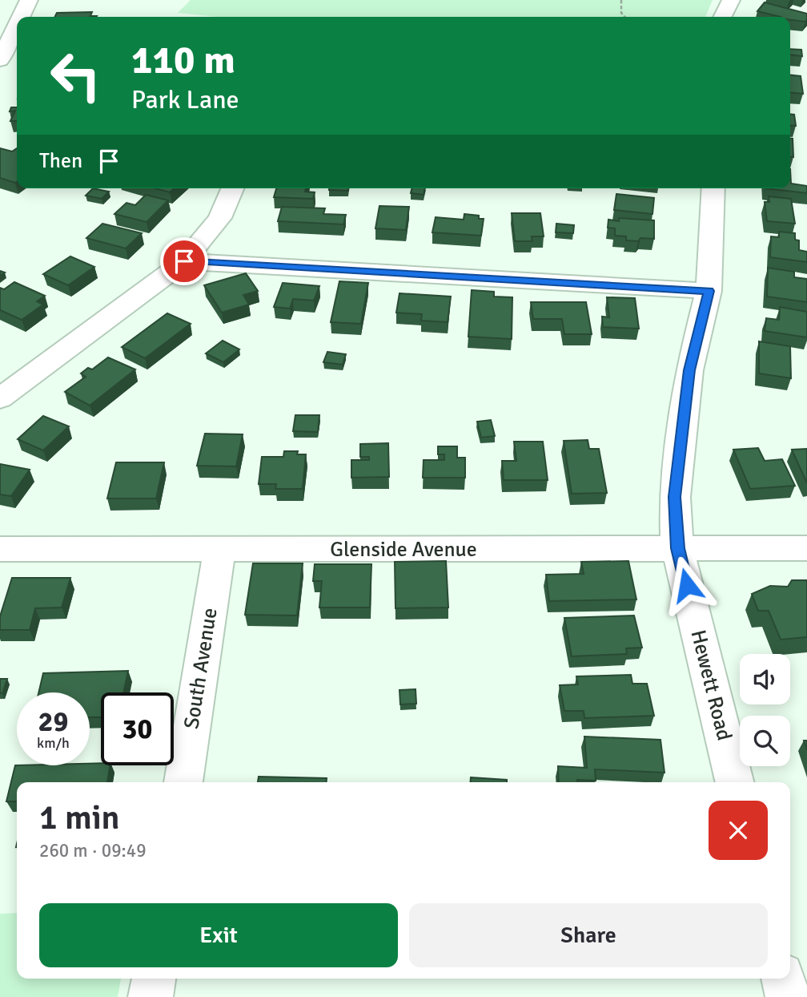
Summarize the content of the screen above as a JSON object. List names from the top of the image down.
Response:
{
  "streets": {
    "street": ["Glenside Avenue", "South Avenue", "Hewett Road"]
  },
  "crossings": [
    ["Glenside Avenue", "South Avenue"],
    ["Glenside Avenue", "Hewett Road"]
  ],
  "page": {
    "turn": ["110 m", "Park Lane"],
    "then": "Then",
    "speed": "29 km/h",
    "limit": "30",
    "heading": ["1 min", "260 m · 09:49"],
    "buttons": ["Exit", "Share"]
  }
}
